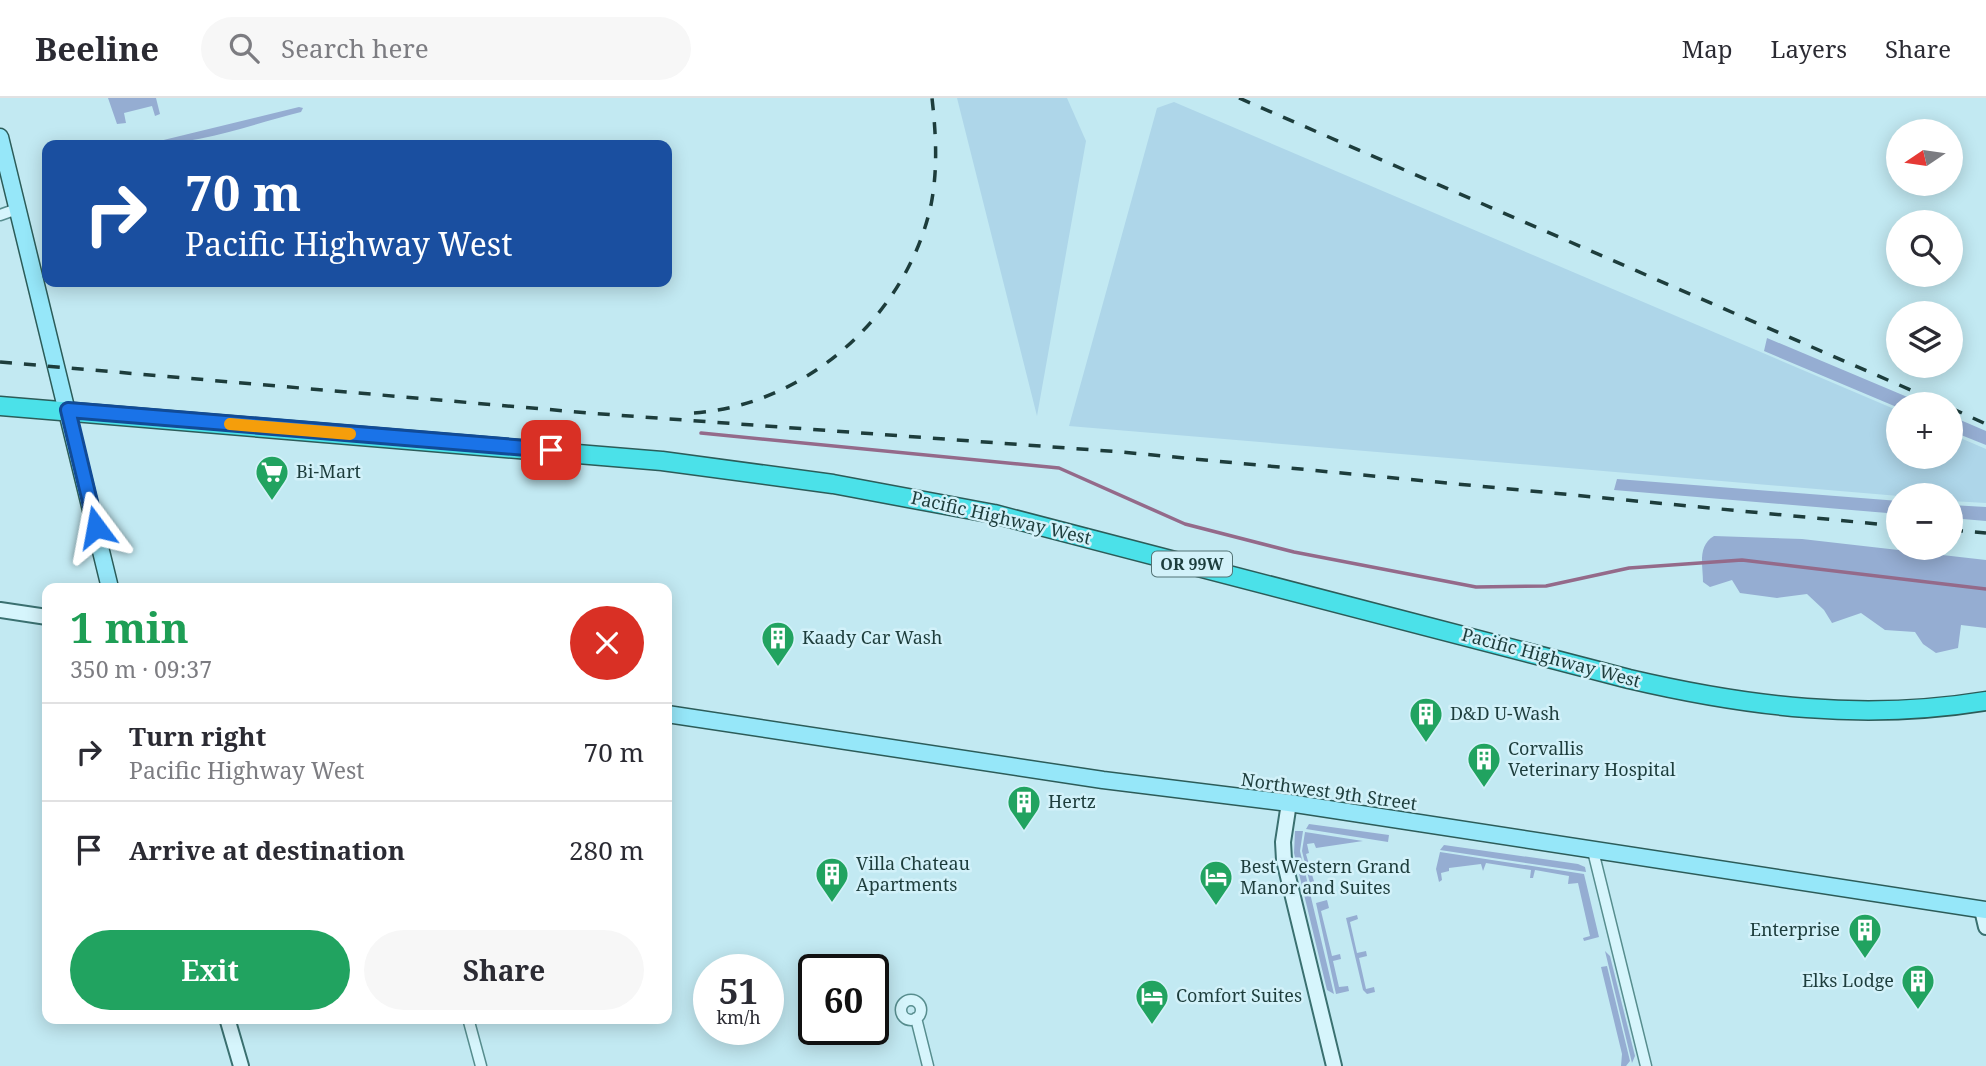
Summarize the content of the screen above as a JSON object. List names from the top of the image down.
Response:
{
  "streets": {
    "highway": ["Pacific Highway West", "OR 99W"],
    "main road": ["Northwest 9th Street"]
  },
  "places": {
    "supermarket": ["Bi-Mart"],
    "building": [
      "Kaady Car Wash",
      "D&D U-Wash",
      "Corvallis Veterinary Hospital",
      "Hertz",
      "Villa Chateau Apartments",
      "Enterprise",
      "Elks Lodge"
    ],
    "hotel": ["Best Western Grand Manor and Suites", "Comfort Suites"]
  },
  "north": "left",
  "page": {
    "header": "Beeline",
    "search": "Search here",
    "nav": ["Map", "Layers", "Share"],
    "map_buttons": ["+", "−"],
    "turn": ["70 m", "Pacific Highway West"],
    "heading": ["1 min", "350 m · 09:37"],
    "list": [
      {
        "name": "Turn right",
        "note": "Pacific Highway West",
        "value": "70 m"
      },
      {
        "name": "Arrive at destination",
        "value": "280 m"
      }
    ],
    "buttons": ["Exit", "Share"],
    "speed": "51 km/h",
    "limit": "60"
  }
}
